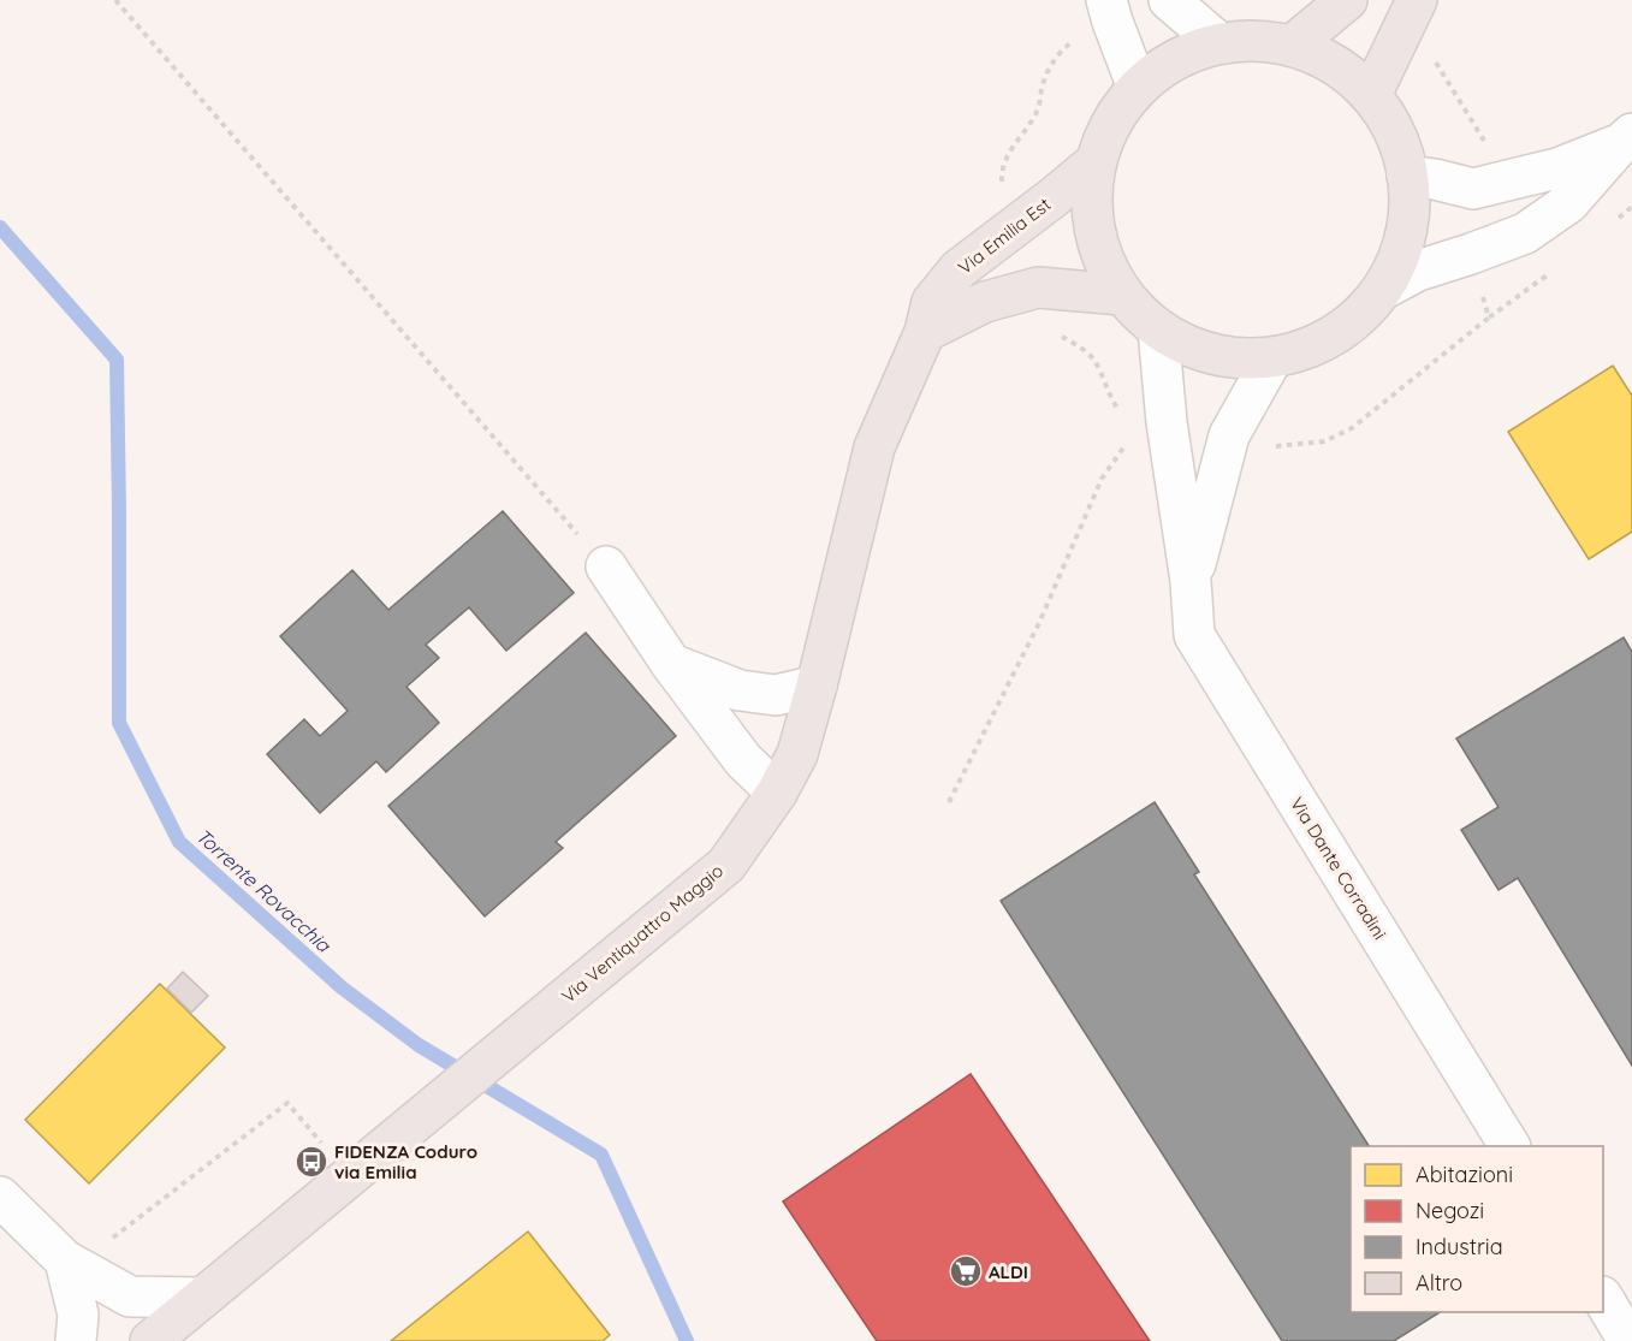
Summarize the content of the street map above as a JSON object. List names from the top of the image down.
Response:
{
  "streets": {
    "main road": ["Via Emilia Est", "Via Ventiquattro Maggio"],
    "street": ["Via Dante Corradini"]
  },
  "crossings": [
    ["Via Emilia Est", "Via Ventiquattro Maggio"]
  ],
  "water": ["Torrente Rovacchia"],
  "places": {
    "bus stop": ["FIDENZA Coduro via Emilia"],
    "supermarket": ["ALDI"]
  },
  "legend": [
    "Abitazioni",
    "Negozi",
    "Industria",
    "Altro"
  ]
}
